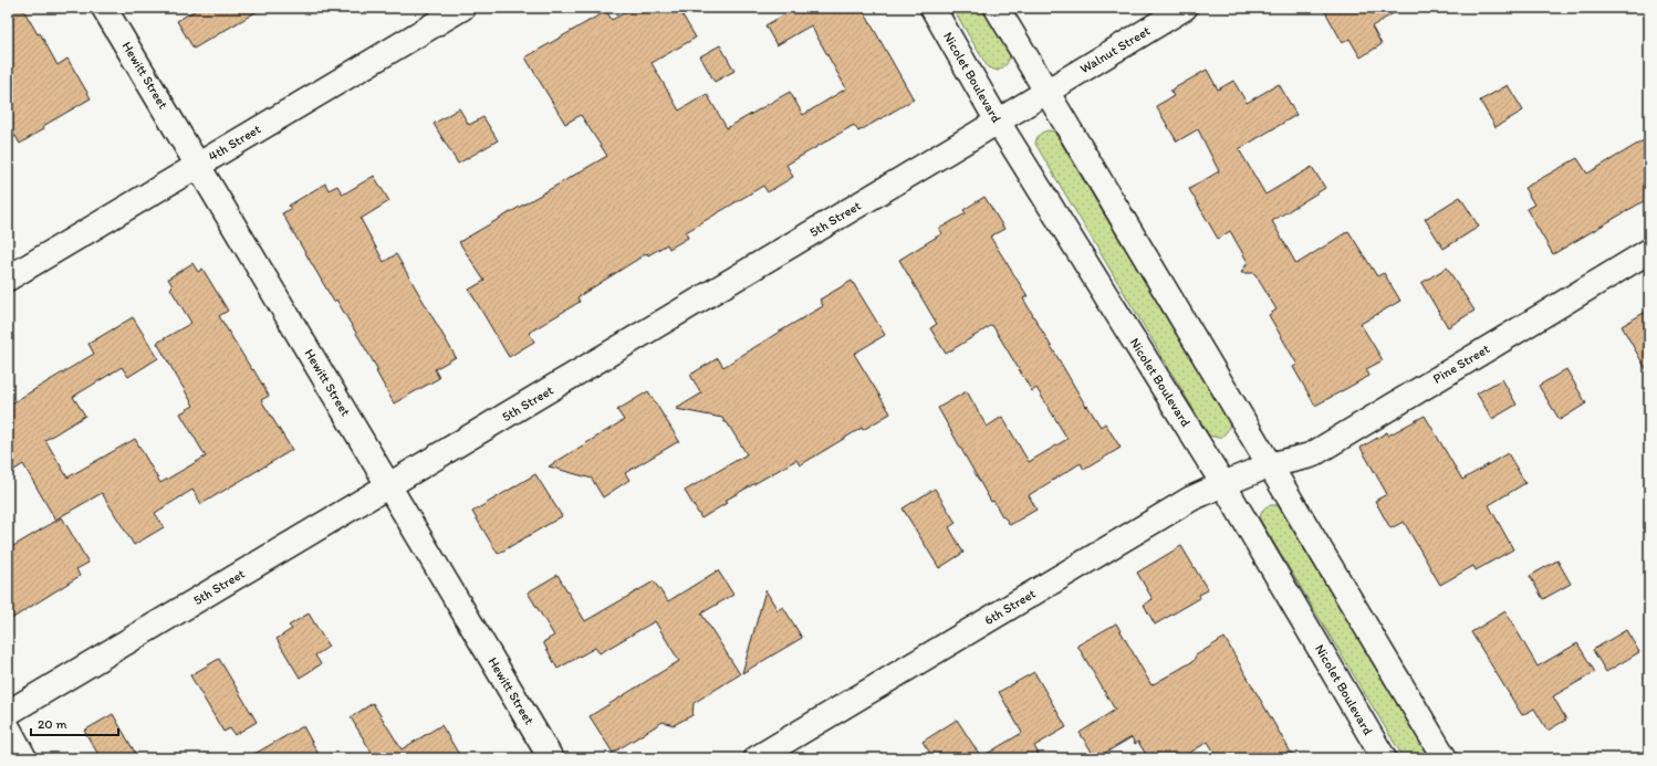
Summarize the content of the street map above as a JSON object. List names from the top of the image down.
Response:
{
  "streets": {
    "street": [
      "Walnut Street",
      "Hewitt Street",
      "Nicolet Boulevard",
      "4th Street",
      "5th Street",
      "Pine Street",
      "6th Street"
    ]
  },
  "crossings": [
    ["Walnut Street", "5th Street"],
    ["Hewitt Street", "4th Street"],
    ["Hewitt Street", "5th Street"],
    ["Nicolet Boulevard", "5th Street"],
    ["Nicolet Boulevard", "6th Street"],
    ["Pine Street", "6th Street"]
  ],
  "scale_bar": "20 m"
}
